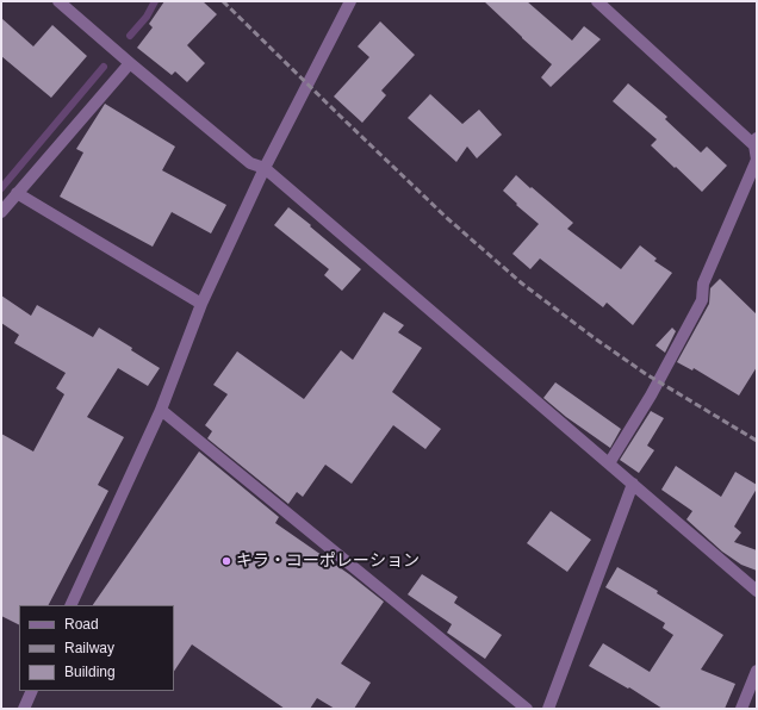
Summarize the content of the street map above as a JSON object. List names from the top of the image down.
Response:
{
  "places": ["キラ・コーポレーション"],
  "legend": ["Road", "Railway", "Building"]
}
